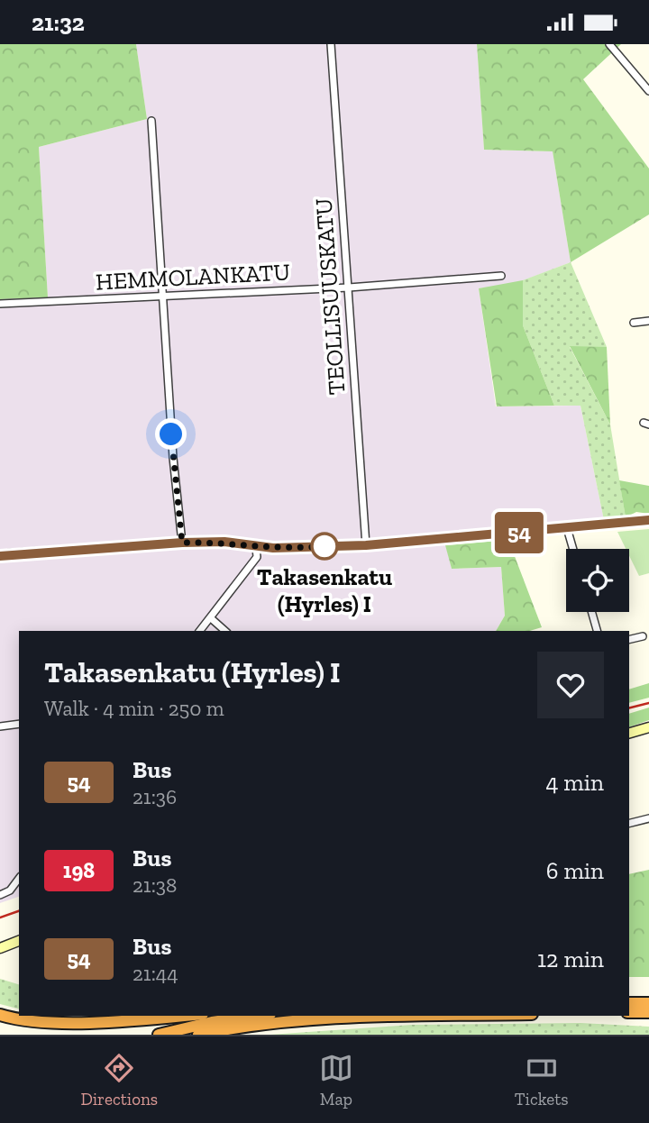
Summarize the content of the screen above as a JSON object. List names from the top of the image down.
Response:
{
  "streets": {
    "street": ["HEMMOLANKATU", "TEOLLISUUSKATU"]
  },
  "crossings": [
    ["HEMMOLANKATU", "TEOLLISUUSKATU"]
  ],
  "places": ["Takasenkatu (Hyrles) I"],
  "lines": ["bus line 54"],
  "page": {
    "status": "21:32",
    "on_map": "54",
    "heading": ["Takasenkatu (Hyrles) I", "Walk · 4 min · 250 m"],
    "list": [
      {
        "mark": "54",
        "name": "Bus",
        "note": "21:36",
        "value": "4 min"
      },
      {
        "mark": "198",
        "name": "Bus",
        "note": "21:38",
        "value": "6 min"
      },
      {
        "mark": "54",
        "name": "Bus",
        "note": "21:44",
        "value": "12 min"
      }
    ],
    "tabs": ["Directions", "Map", "Tickets"]
  }
}
